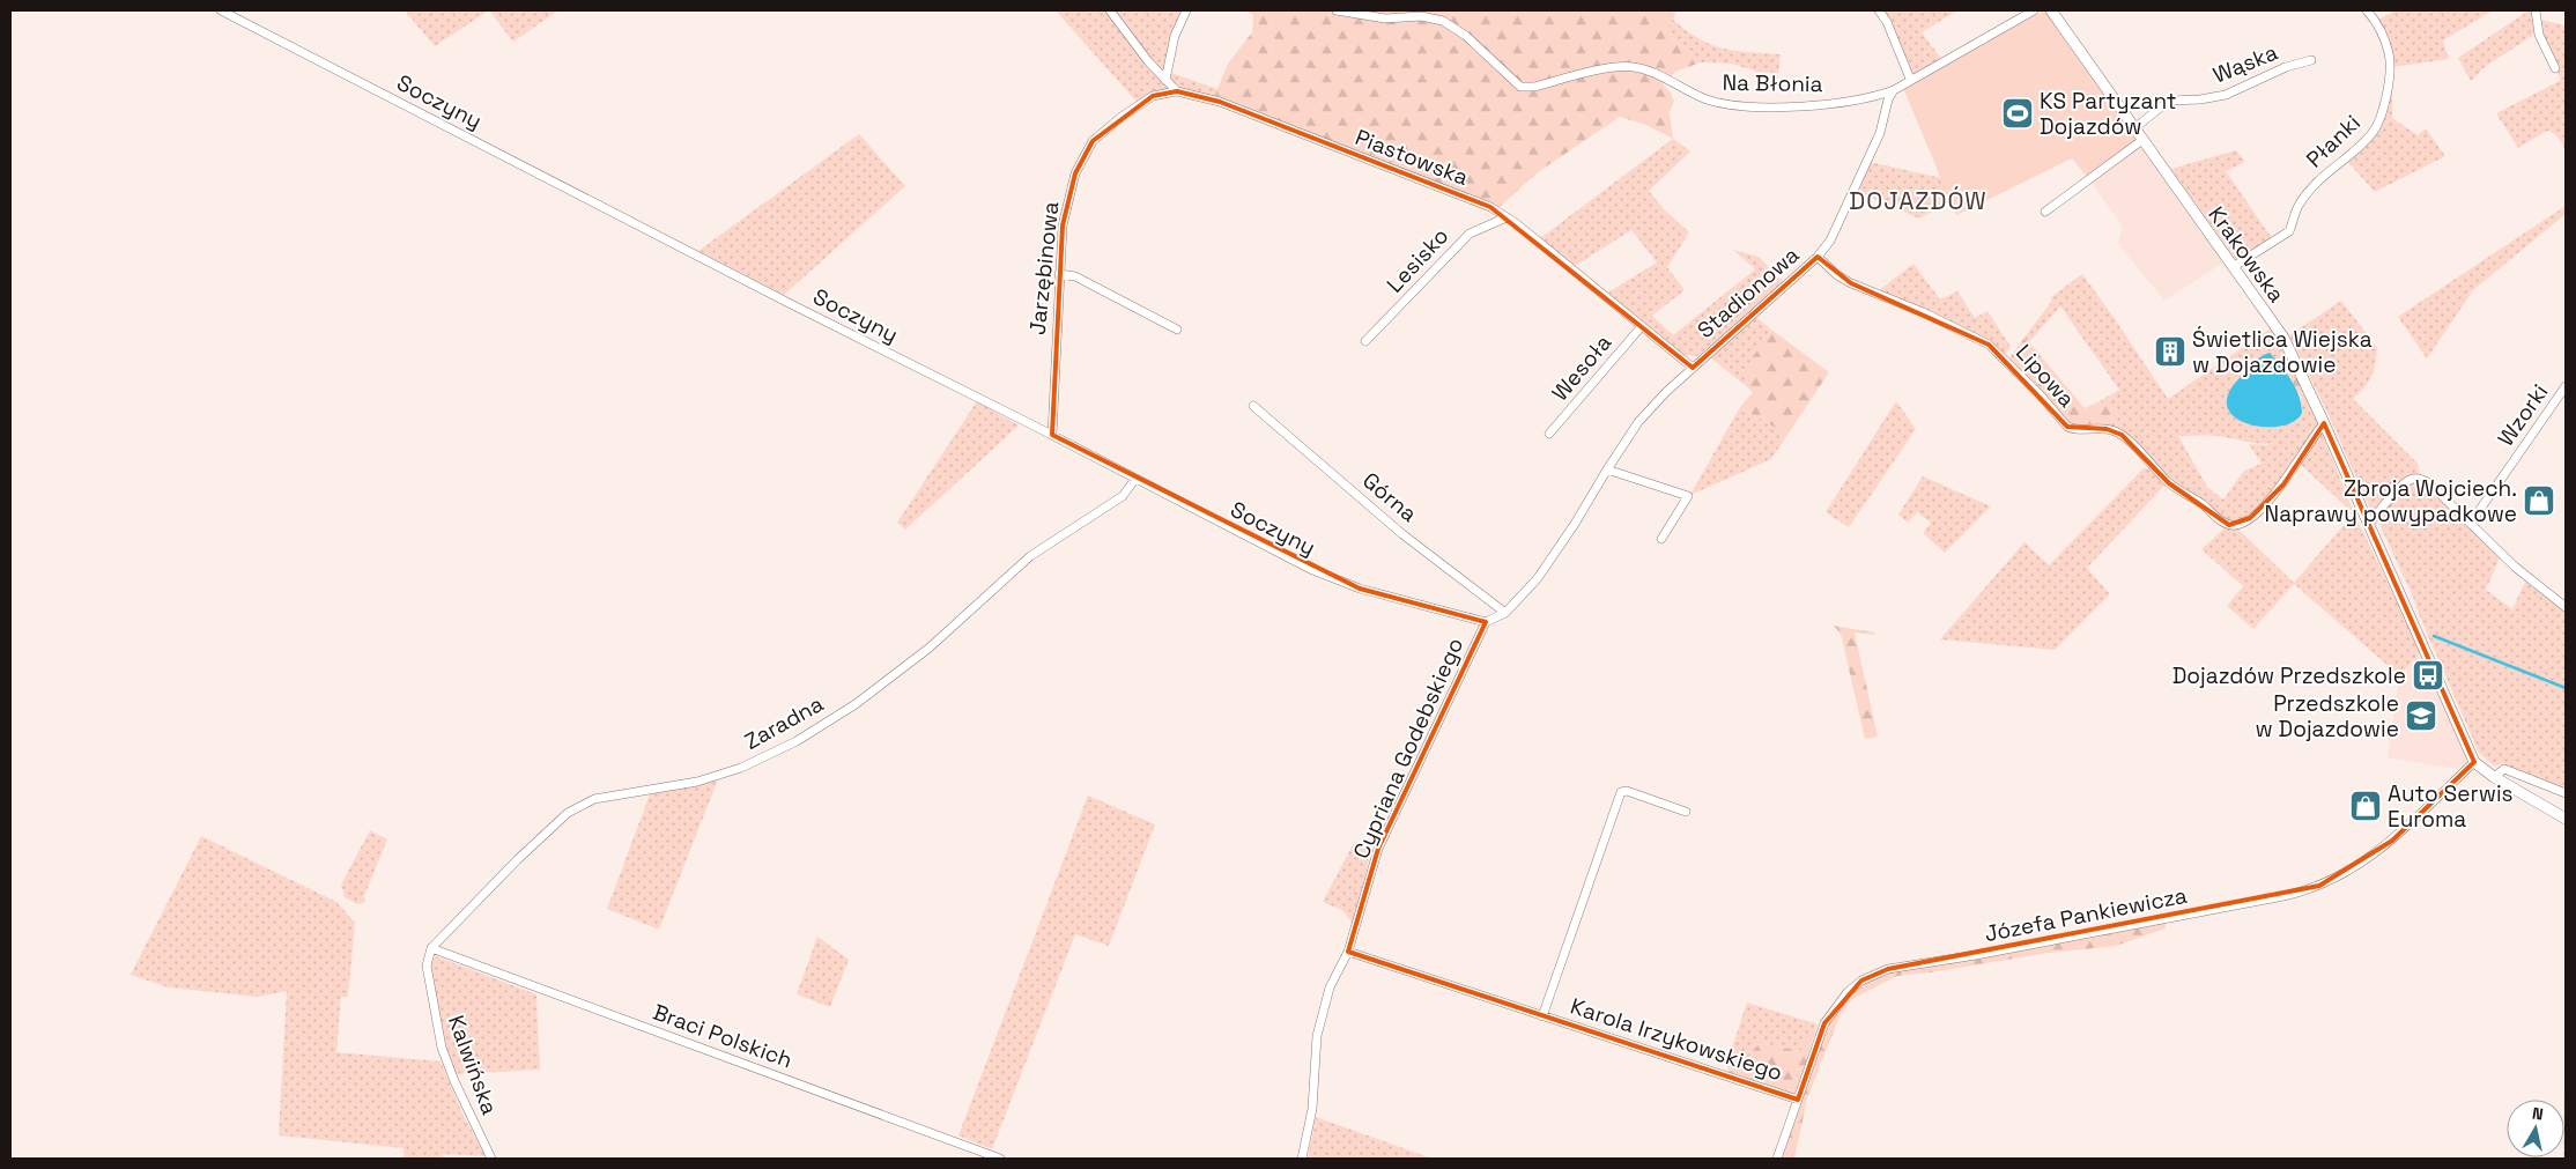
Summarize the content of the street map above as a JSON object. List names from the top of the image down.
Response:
{
  "streets": {
    "street": [
      "Wąska",
      "Na Błonia",
      "Soczyny",
      "Płanki",
      "Piastowska",
      "Krakowska",
      "Lesisko",
      "Jarzębinowa",
      "Stadionowa",
      "Wesoła",
      "Lipowa",
      "Wzorki",
      "Górna",
      "Zaradna",
      "Cypriana Godebskiego",
      "Józefa Pankiewicza",
      "Braci Polskich",
      "Karola Irzykowskiego",
      "Kalwińska"
    ]
  },
  "crossings": [
    ["Wąska", "Krakowska"],
    ["Na Błonia", "Stadionowa"],
    ["Soczyny", "Jarzębinowa"],
    ["Soczyny", "Stadionowa"],
    ["Soczyny", "Zaradna"],
    ["Soczyny", "Cypriana Godebskiego"],
    ["Płanki", "Krakowska"],
    ["Piastowska", "Lesisko"],
    ["Piastowska", "Jarzębinowa"],
    ["Piastowska", "Stadionowa"],
    ["Piastowska", "Wesoła"],
    ["Krakowska", "Lipowa"],
    ["Krakowska", "Józefa Pankiewicza"],
    ["Stadionowa", "Lipowa"],
    ["Stadionowa", "Górna"],
    ["Stadionowa", "Cypriana Godebskiego"],
    ["Zaradna", "Braci Polskich"],
    ["Zaradna", "Kalwińska"],
    ["Cypriana Godebskiego", "Karola Irzykowskiego"],
    ["Józefa Pankiewicza", "Karola Irzykowskiego"],
    ["Braci Polskich", "Kalwińska"]
  ],
  "districts": ["DOJAZDÓW"],
  "places": {
    "sports": ["KS Partyzant Dojazdów"],
    "building": ["Świetlica Wiejska w Dojazdowie"],
    "shop": ["Zbroja Wojciech. Naprawy powypadkowe", "Auto Serwis Euroma"],
    "bus stop": ["Dojazdów Przedszkole"],
    "school or university": ["Przedszkole w Dojazdowie"]
  },
  "north": "top"
}
